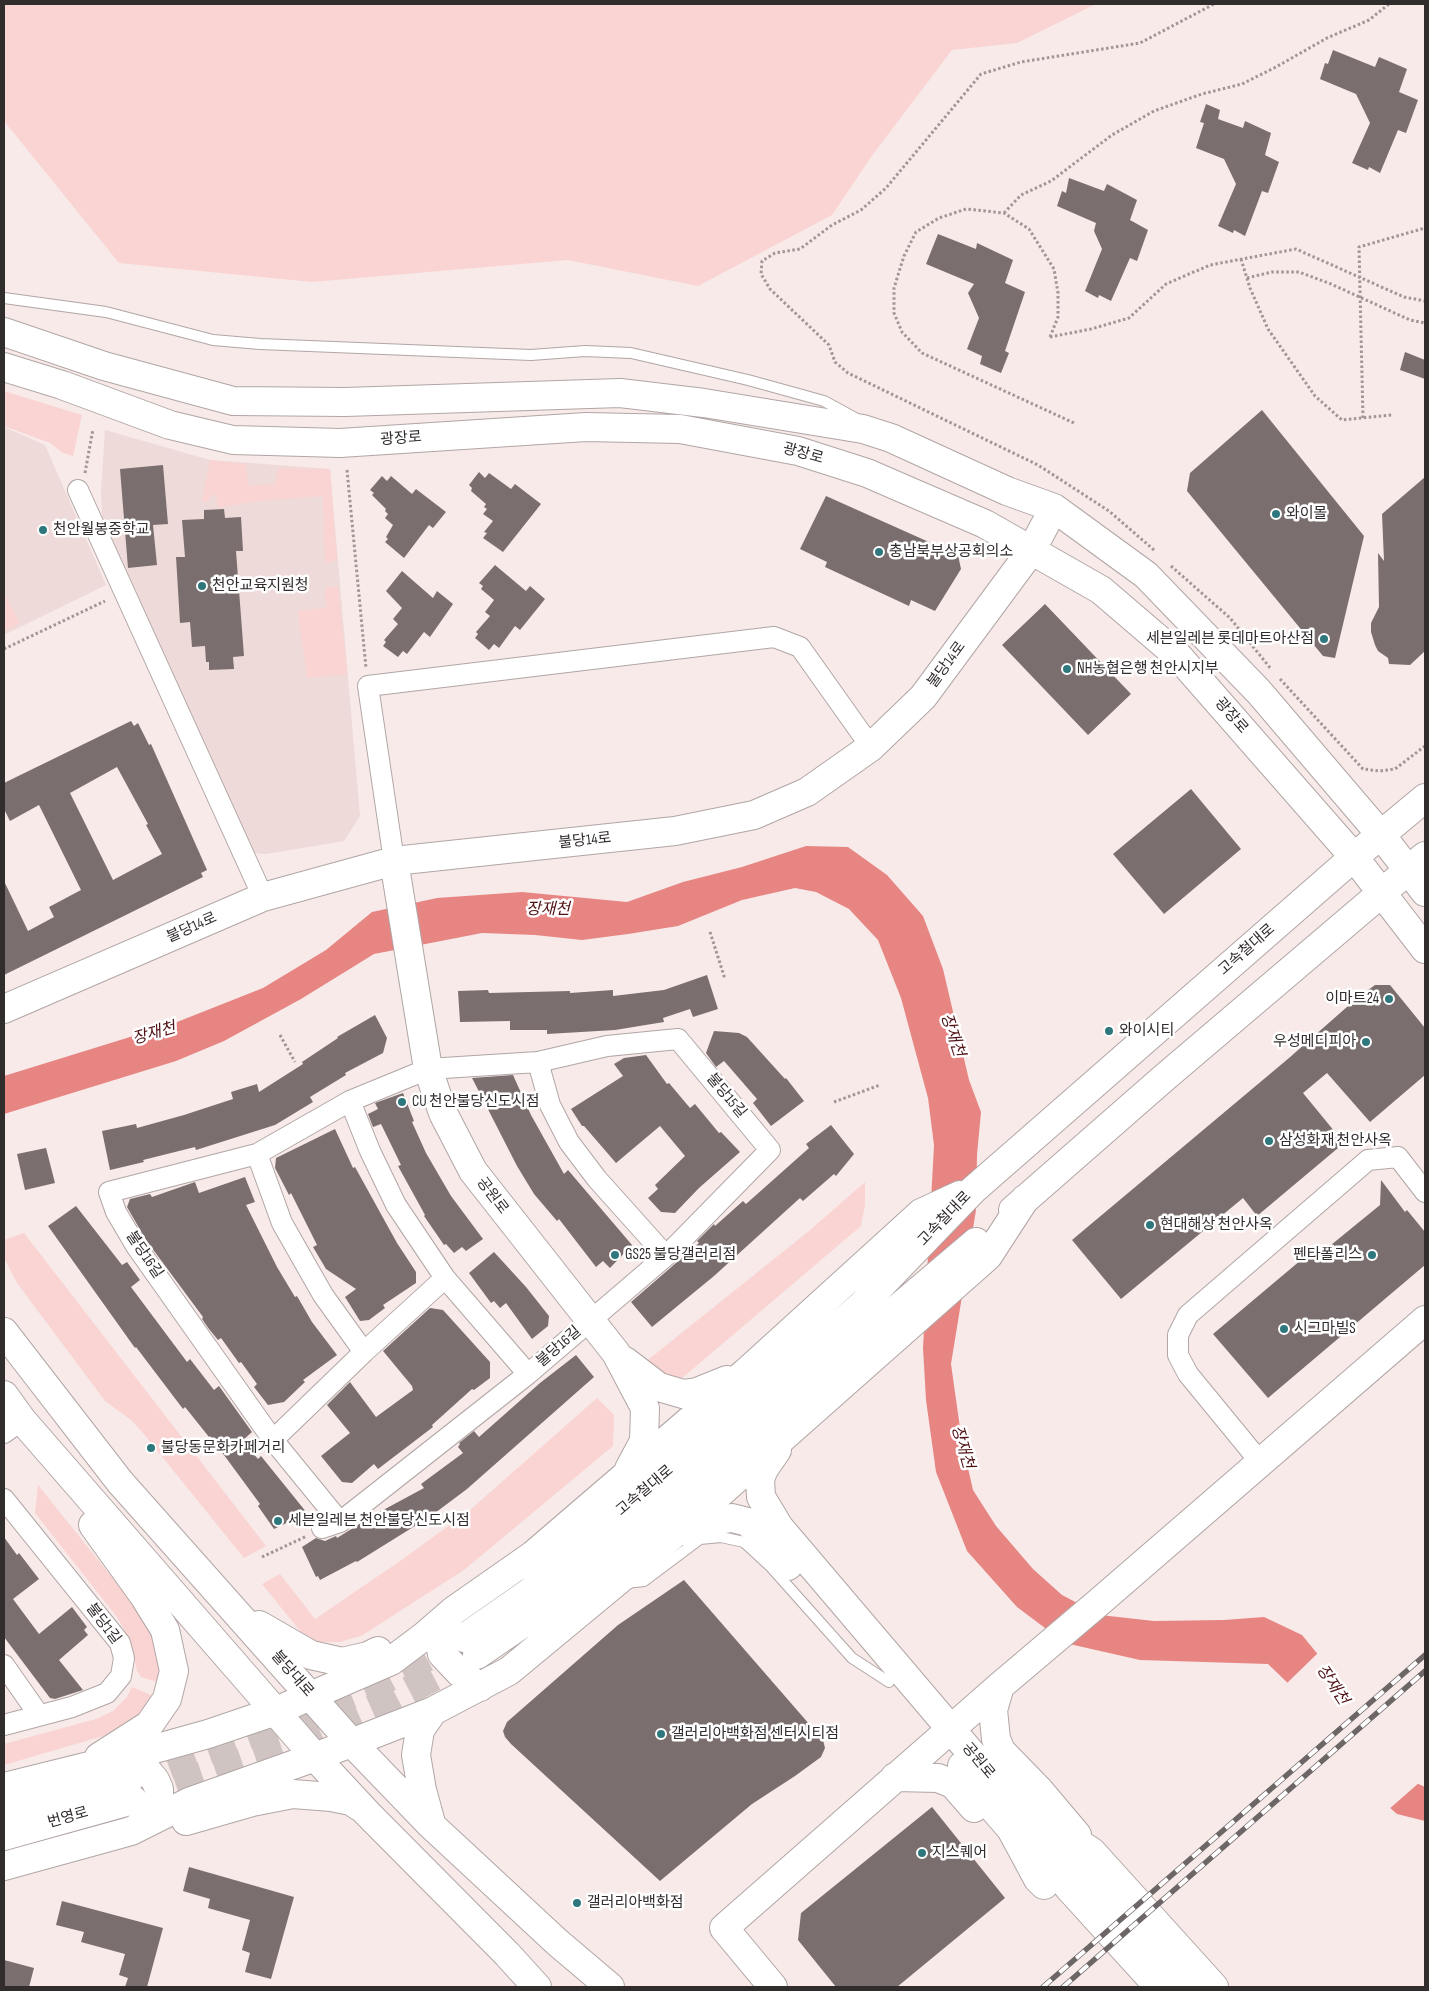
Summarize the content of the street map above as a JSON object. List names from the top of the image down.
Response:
{
  "streets": {
    "main road": [
      "광장로",
      "불당14로",
      "고속철대로",
      "공원로",
      "불당대로",
      "번영로"
    ],
    "street": ["불당15길", "불당16길", "불당1길"]
  },
  "crossings": [
    ["광장로", "불당14로"],
    ["광장로", "고속철대로"],
    ["불당14로", "공원로"],
    ["불당15길", "공원로"],
    ["불당15길", "불당16길"],
    ["공원로", "불당16길"]
  ],
  "water": ["장재천"],
  "places": [
    "와이몰",
    "천안월봉중학교",
    "충남북부상공회의소",
    "천안교육지원청",
    "세븐일레븐 롯데마트아산점",
    "NH농협은행 천안시지부",
    "이마트24",
    "와이시티",
    "우성메디피아",
    "CU 천안불당신도시점",
    "삼성화재 천안사옥",
    "현대해상 천안사옥",
    "GS25 불당갤러리점",
    "펜타폴리스",
    "시그마빌S",
    "불당동문화카페거리",
    "세븐일레븐 천안불당신도시점",
    "갤러리아백화점 센터시티점",
    "지스퀘어",
    "갤러리아백화점"
  ]
}
